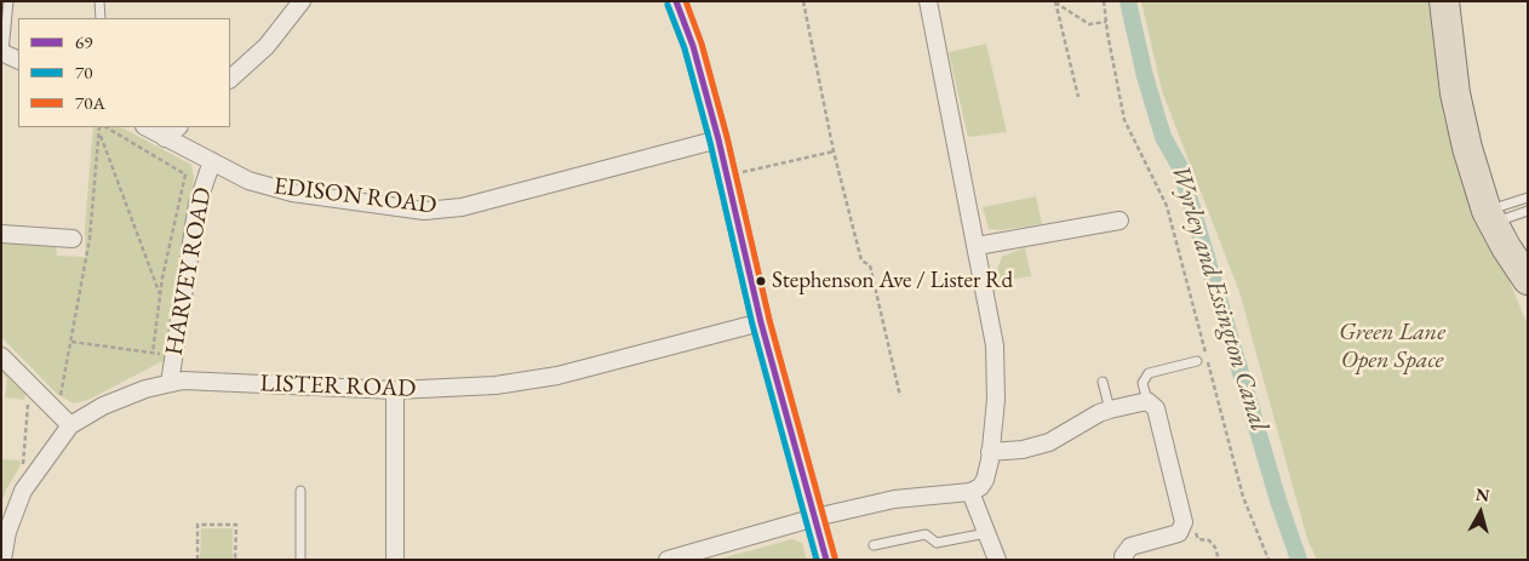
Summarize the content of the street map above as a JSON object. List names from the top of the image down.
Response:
{
  "streets": {
    "street": ["EDISON ROAD", "HARVEY ROAD", "LISTER ROAD"]
  },
  "crossings": [
    ["EDISON ROAD", "HARVEY ROAD"],
    ["HARVEY ROAD", "LISTER ROAD"]
  ],
  "water": ["Wyrley and Essington Canal"],
  "parks": ["Green Lane Open Space"],
  "places": ["Stephenson Ave / Lister Rd"],
  "lines": ["transit line 69", "transit line 70A", "transit line 70"],
  "legend": ["69", "70", "70A"],
  "north": "top"
}
